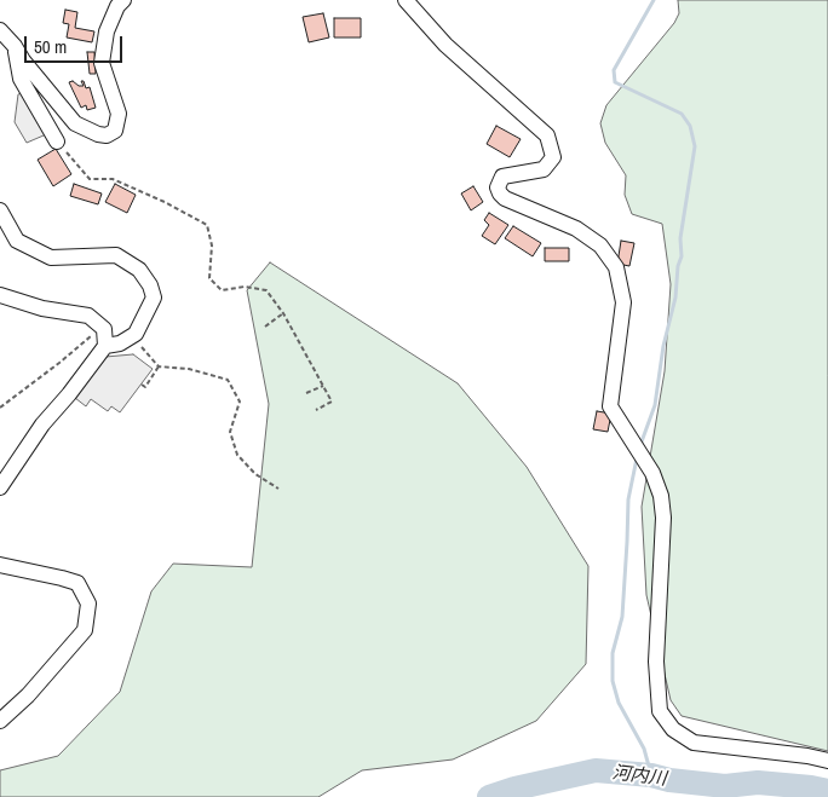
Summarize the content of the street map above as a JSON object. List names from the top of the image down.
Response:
{
  "water": ["河内川"],
  "scale_bar": "50 m"
}
